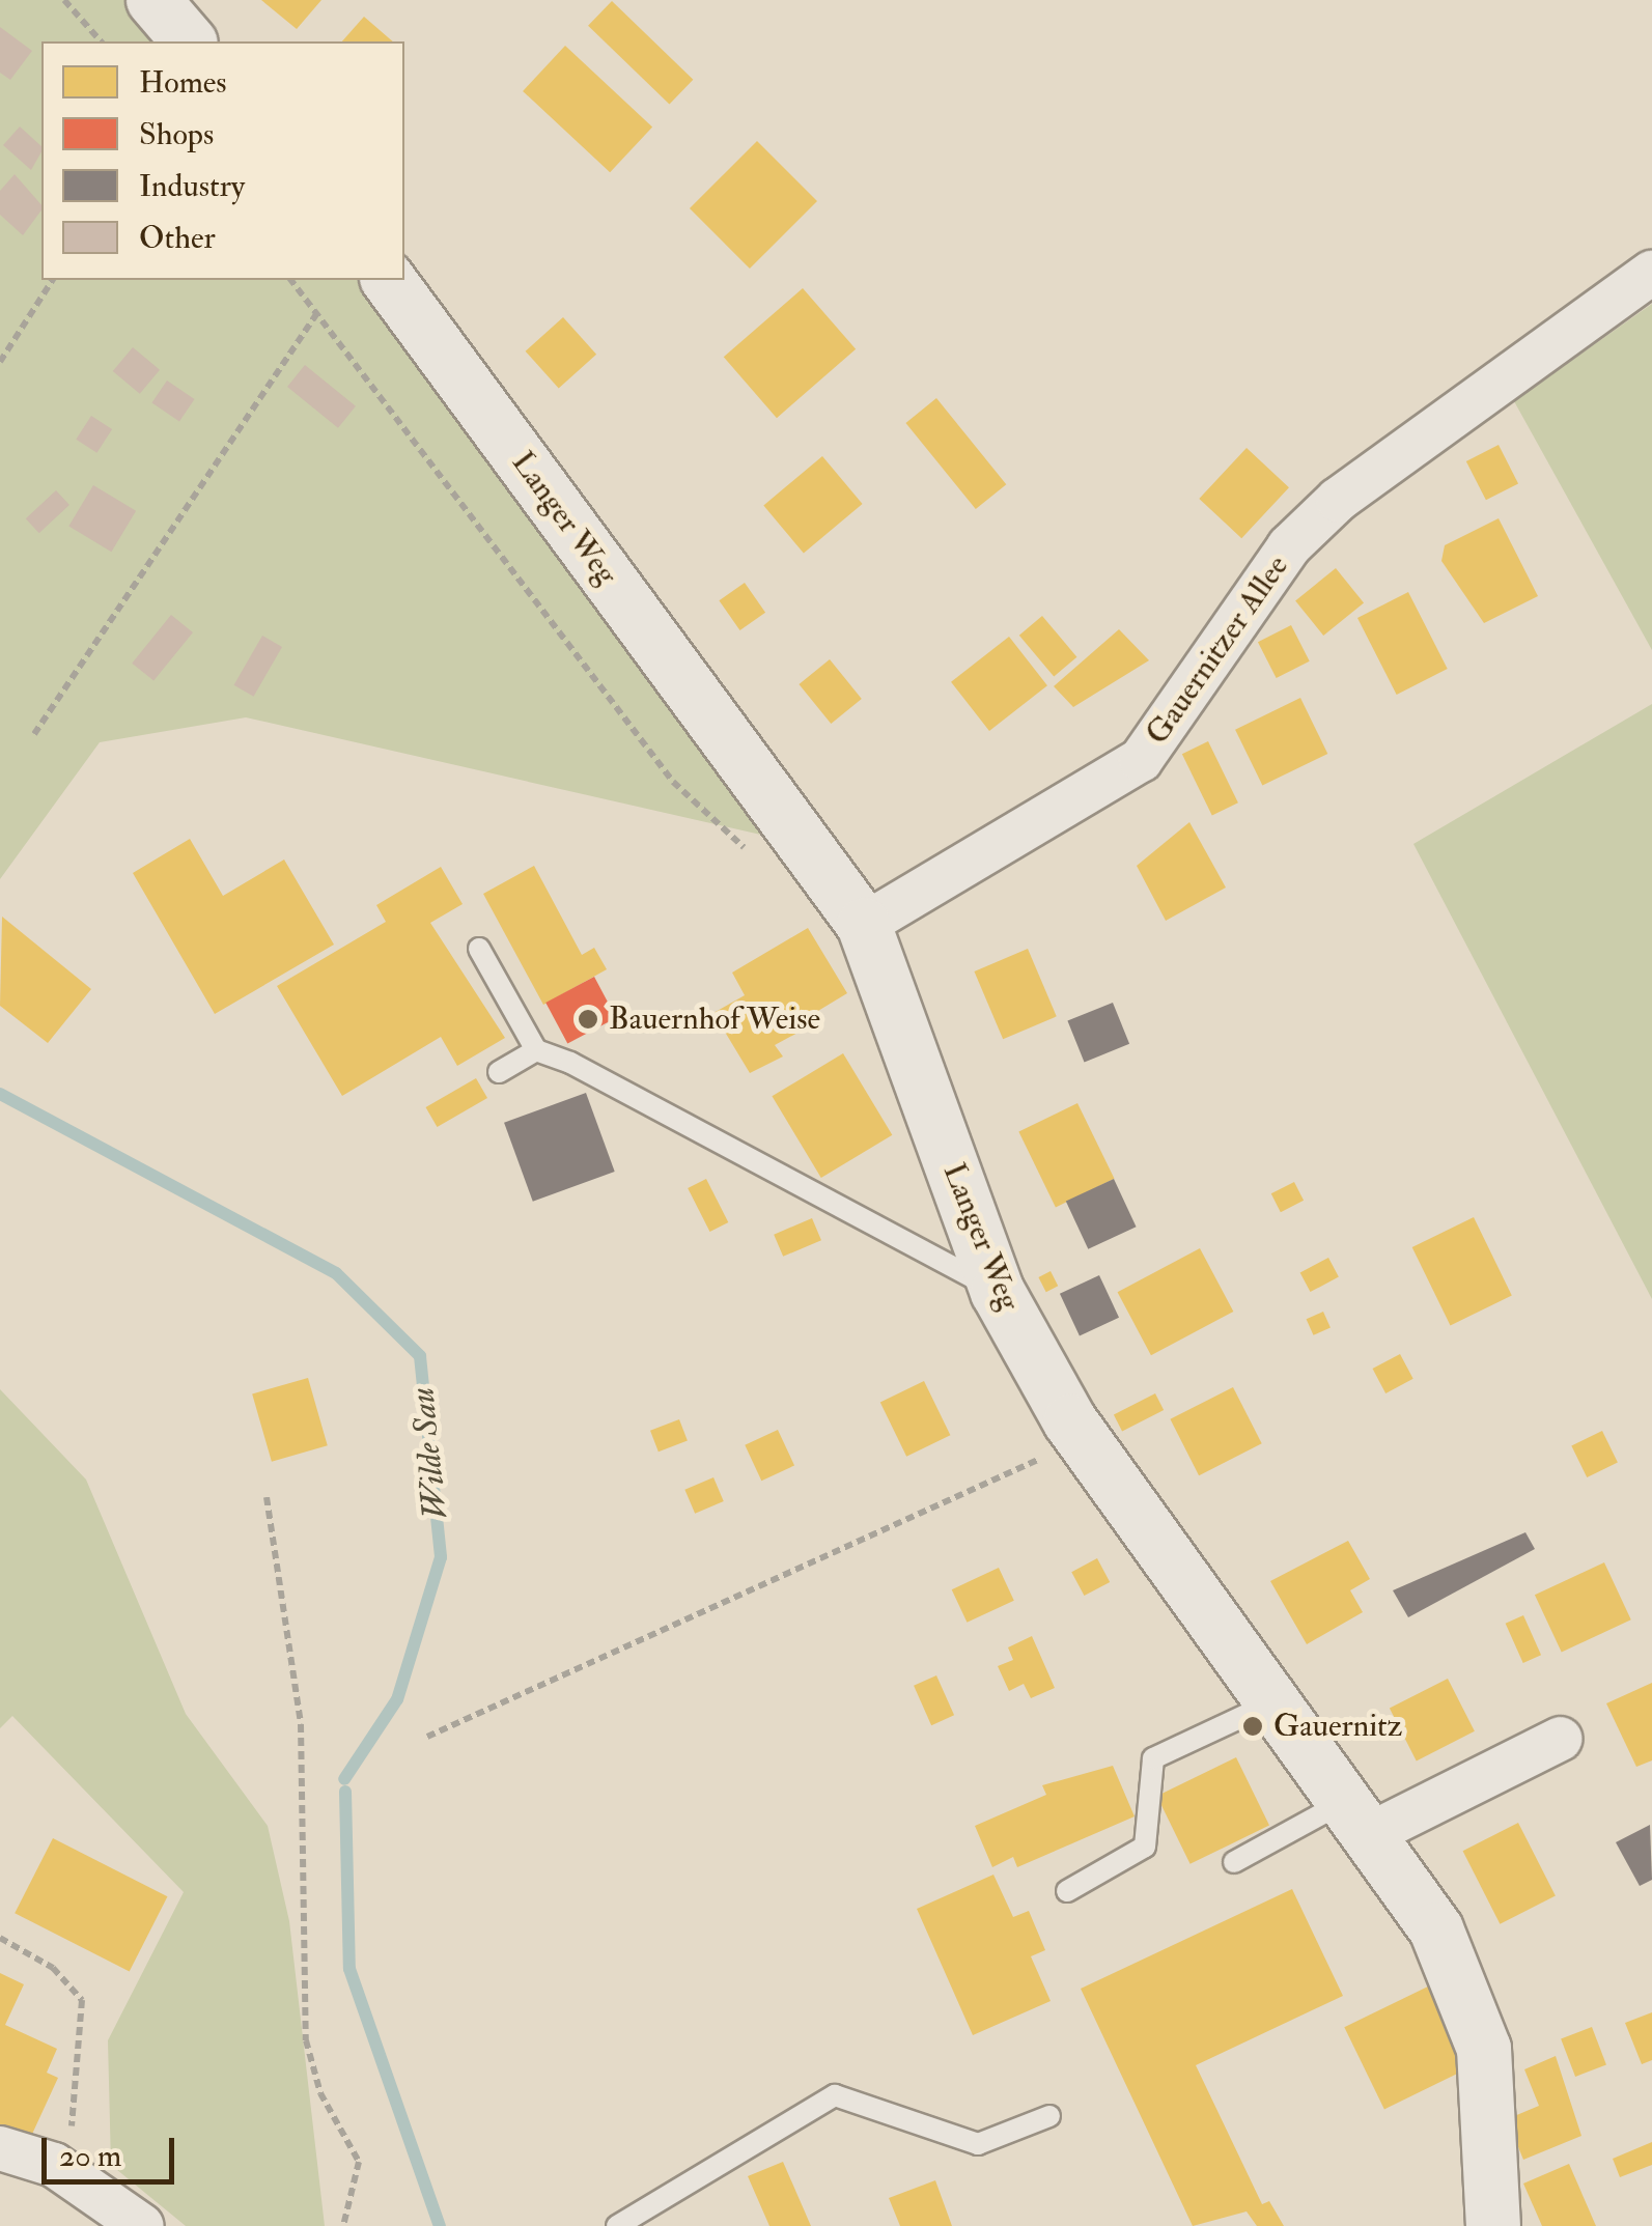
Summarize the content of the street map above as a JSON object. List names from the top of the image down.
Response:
{
  "streets": {
    "street": ["Langer Weg", "Gauernitzer Allee"]
  },
  "crossings": [
    ["Langer Weg", "Gauernitzer Allee"]
  ],
  "water": ["Wilde Sau"],
  "places": ["Bauernhof Weise", "Gauernitz"],
  "legend": [
    "Homes",
    "Shops",
    "Industry",
    "Other"
  ],
  "scale_bar": "20 m"
}
